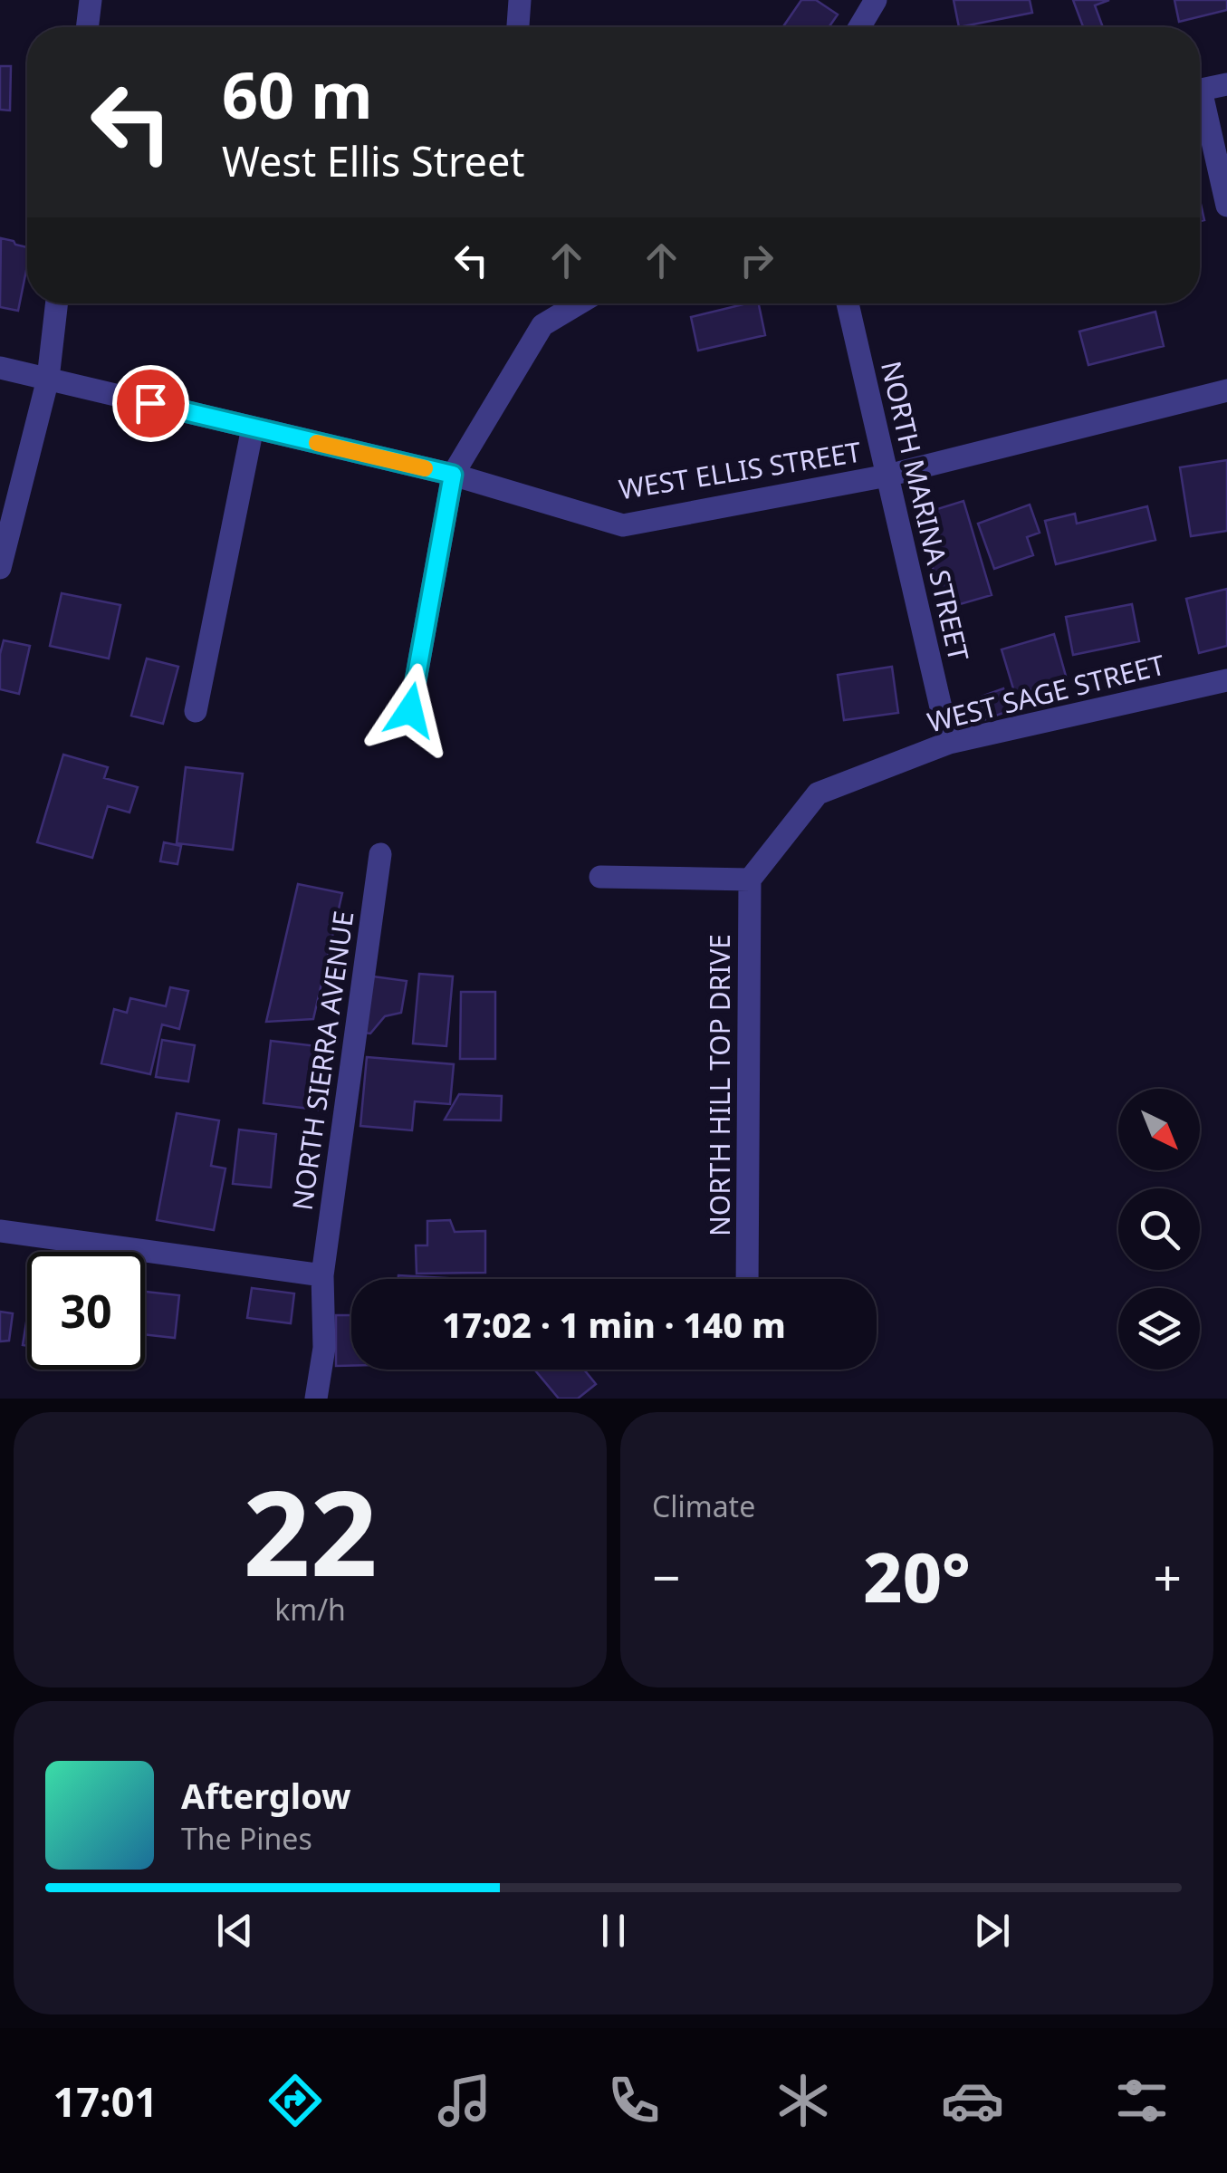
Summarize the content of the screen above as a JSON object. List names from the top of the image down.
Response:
{
  "streets": {
    "street": [
      "WEST ELLIS STREET",
      "NORTH MARINA STREET",
      "WEST SAGE STREET",
      "NORTH SIERRA AVENUE",
      "NORTH HILL TOP DRIVE"
    ]
  },
  "crossings": [
    ["WEST ELLIS STREET", "NORTH MARINA STREET"],
    ["NORTH MARINA STREET", "WEST SAGE STREET"],
    ["WEST SAGE STREET", "NORTH HILL TOP DRIVE"]
  ],
  "north": "bottom right",
  "page": {
    "turn": ["60 m", "West Ellis Street"],
    "limit": "30",
    "trip": "17:02 · 1 min · 140 m",
    "tile": [
      ["22", "km/h"],
      "Climate"
    ],
    "heat": ["−", "20°", "+"],
    "song": ["Afterglow", "The Pines"],
    "tabs": "17:01"
  }
}
